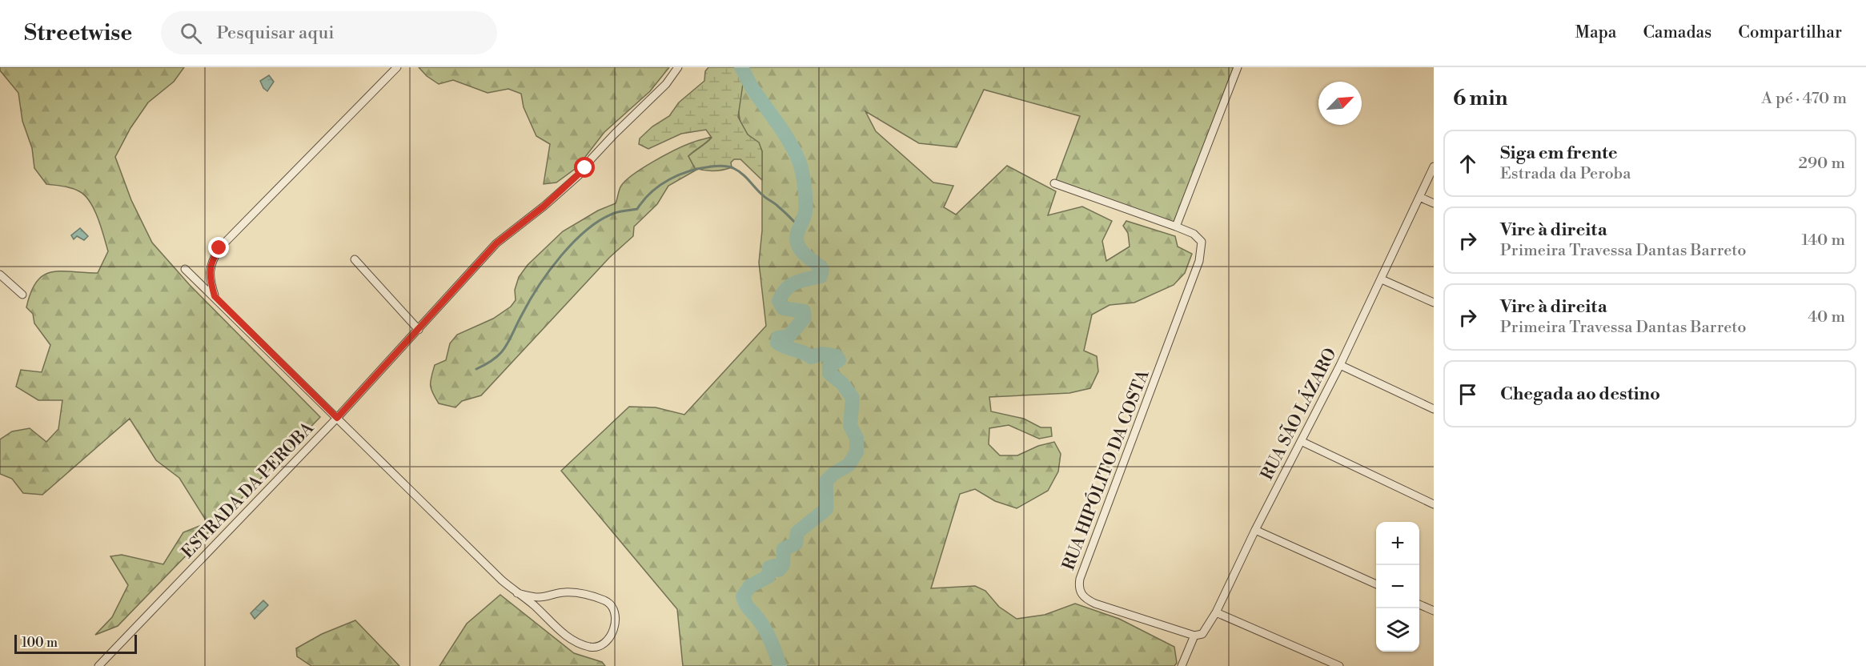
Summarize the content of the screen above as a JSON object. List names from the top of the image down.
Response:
{
  "streets": {
    "street": ["RUA SÃO LÁZARO", "RUA HIPÓLITO DA COSTA", "ESTRADA DA PEROBA"]
  },
  "crossings": [
    ["RUA SÃO LÁZARO", "RUA HIPÓLITO DA COSTA"]
  ],
  "scale_bar": "100 m",
  "north": "top right",
  "page": {
    "header": "Streetwise",
    "search": "Pesquisar aqui",
    "nav": ["Mapa", "Camadas", "Compartilhar"],
    "heading": ["6 min", "A pé · 470 m"],
    "list": [
      ["Siga em frente", "Estrada da Peroba", "290 m"],
      ["Vire à direita", "Primeira Travessa Dantas Barreto", "140 m"],
      ["Vire à direita", "Primeira Travessa Dantas Barreto", "40 m"],
      "Chegada ao destino"
    ],
    "map_buttons": ["+", "−"],
    "scale": "100 m"
  }
}
